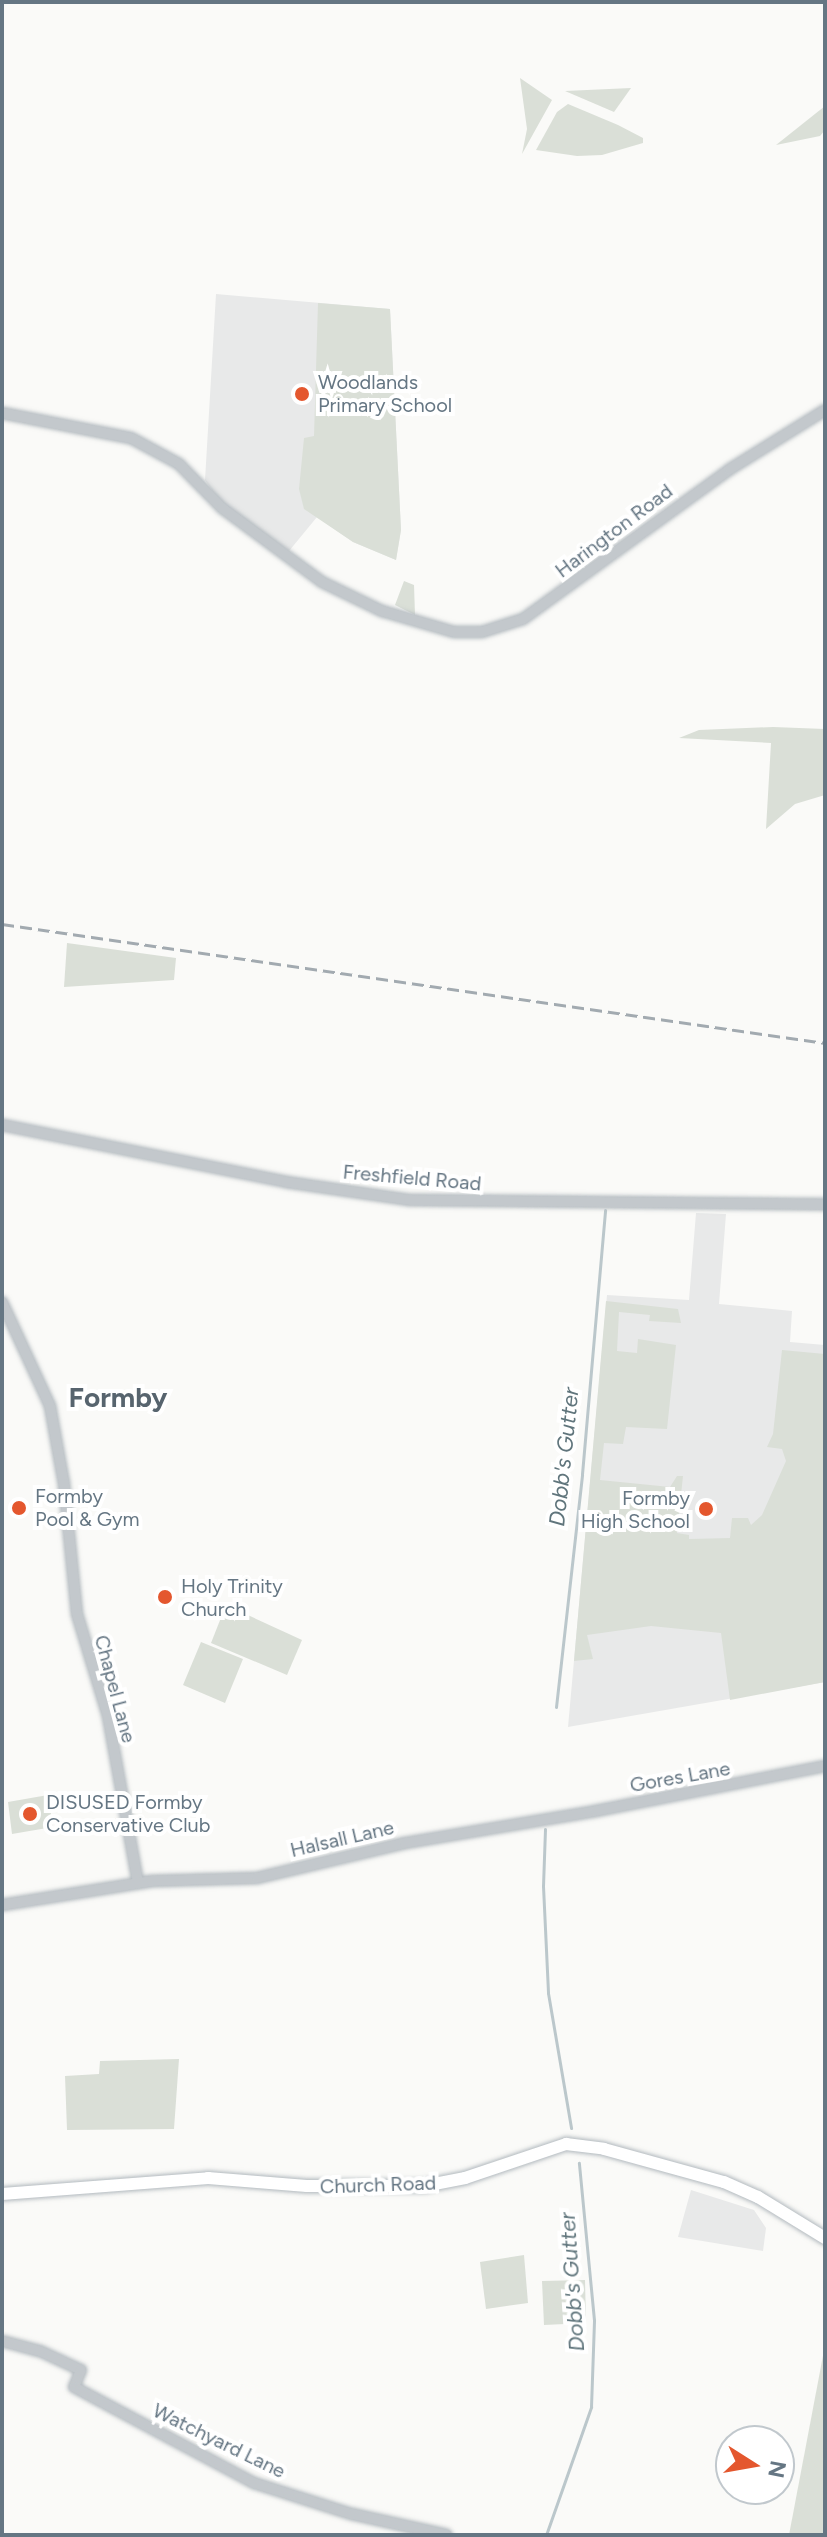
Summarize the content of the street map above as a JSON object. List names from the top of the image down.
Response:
{
  "streets": {
    "main road": ["Church Road"],
    "street": [
      "Harington Road",
      "Freshfield Road",
      "Chapel Lane",
      "Gores Lane",
      "Halsall Lane",
      "Watchyard Lane"
    ]
  },
  "crossings": [
    ["Chapel Lane", "Halsall Lane"],
    ["Gores Lane", "Halsall Lane"]
  ],
  "districts": ["Formby"],
  "water": ["Dobb's Gutter"],
  "places": [
    "Woodlands Primary School",
    "Formby Pool & Gym",
    "Formby High School",
    "Holy Trinity Church",
    "DISUSED Formby Conservative Club"
  ],
  "north": "right"
}
